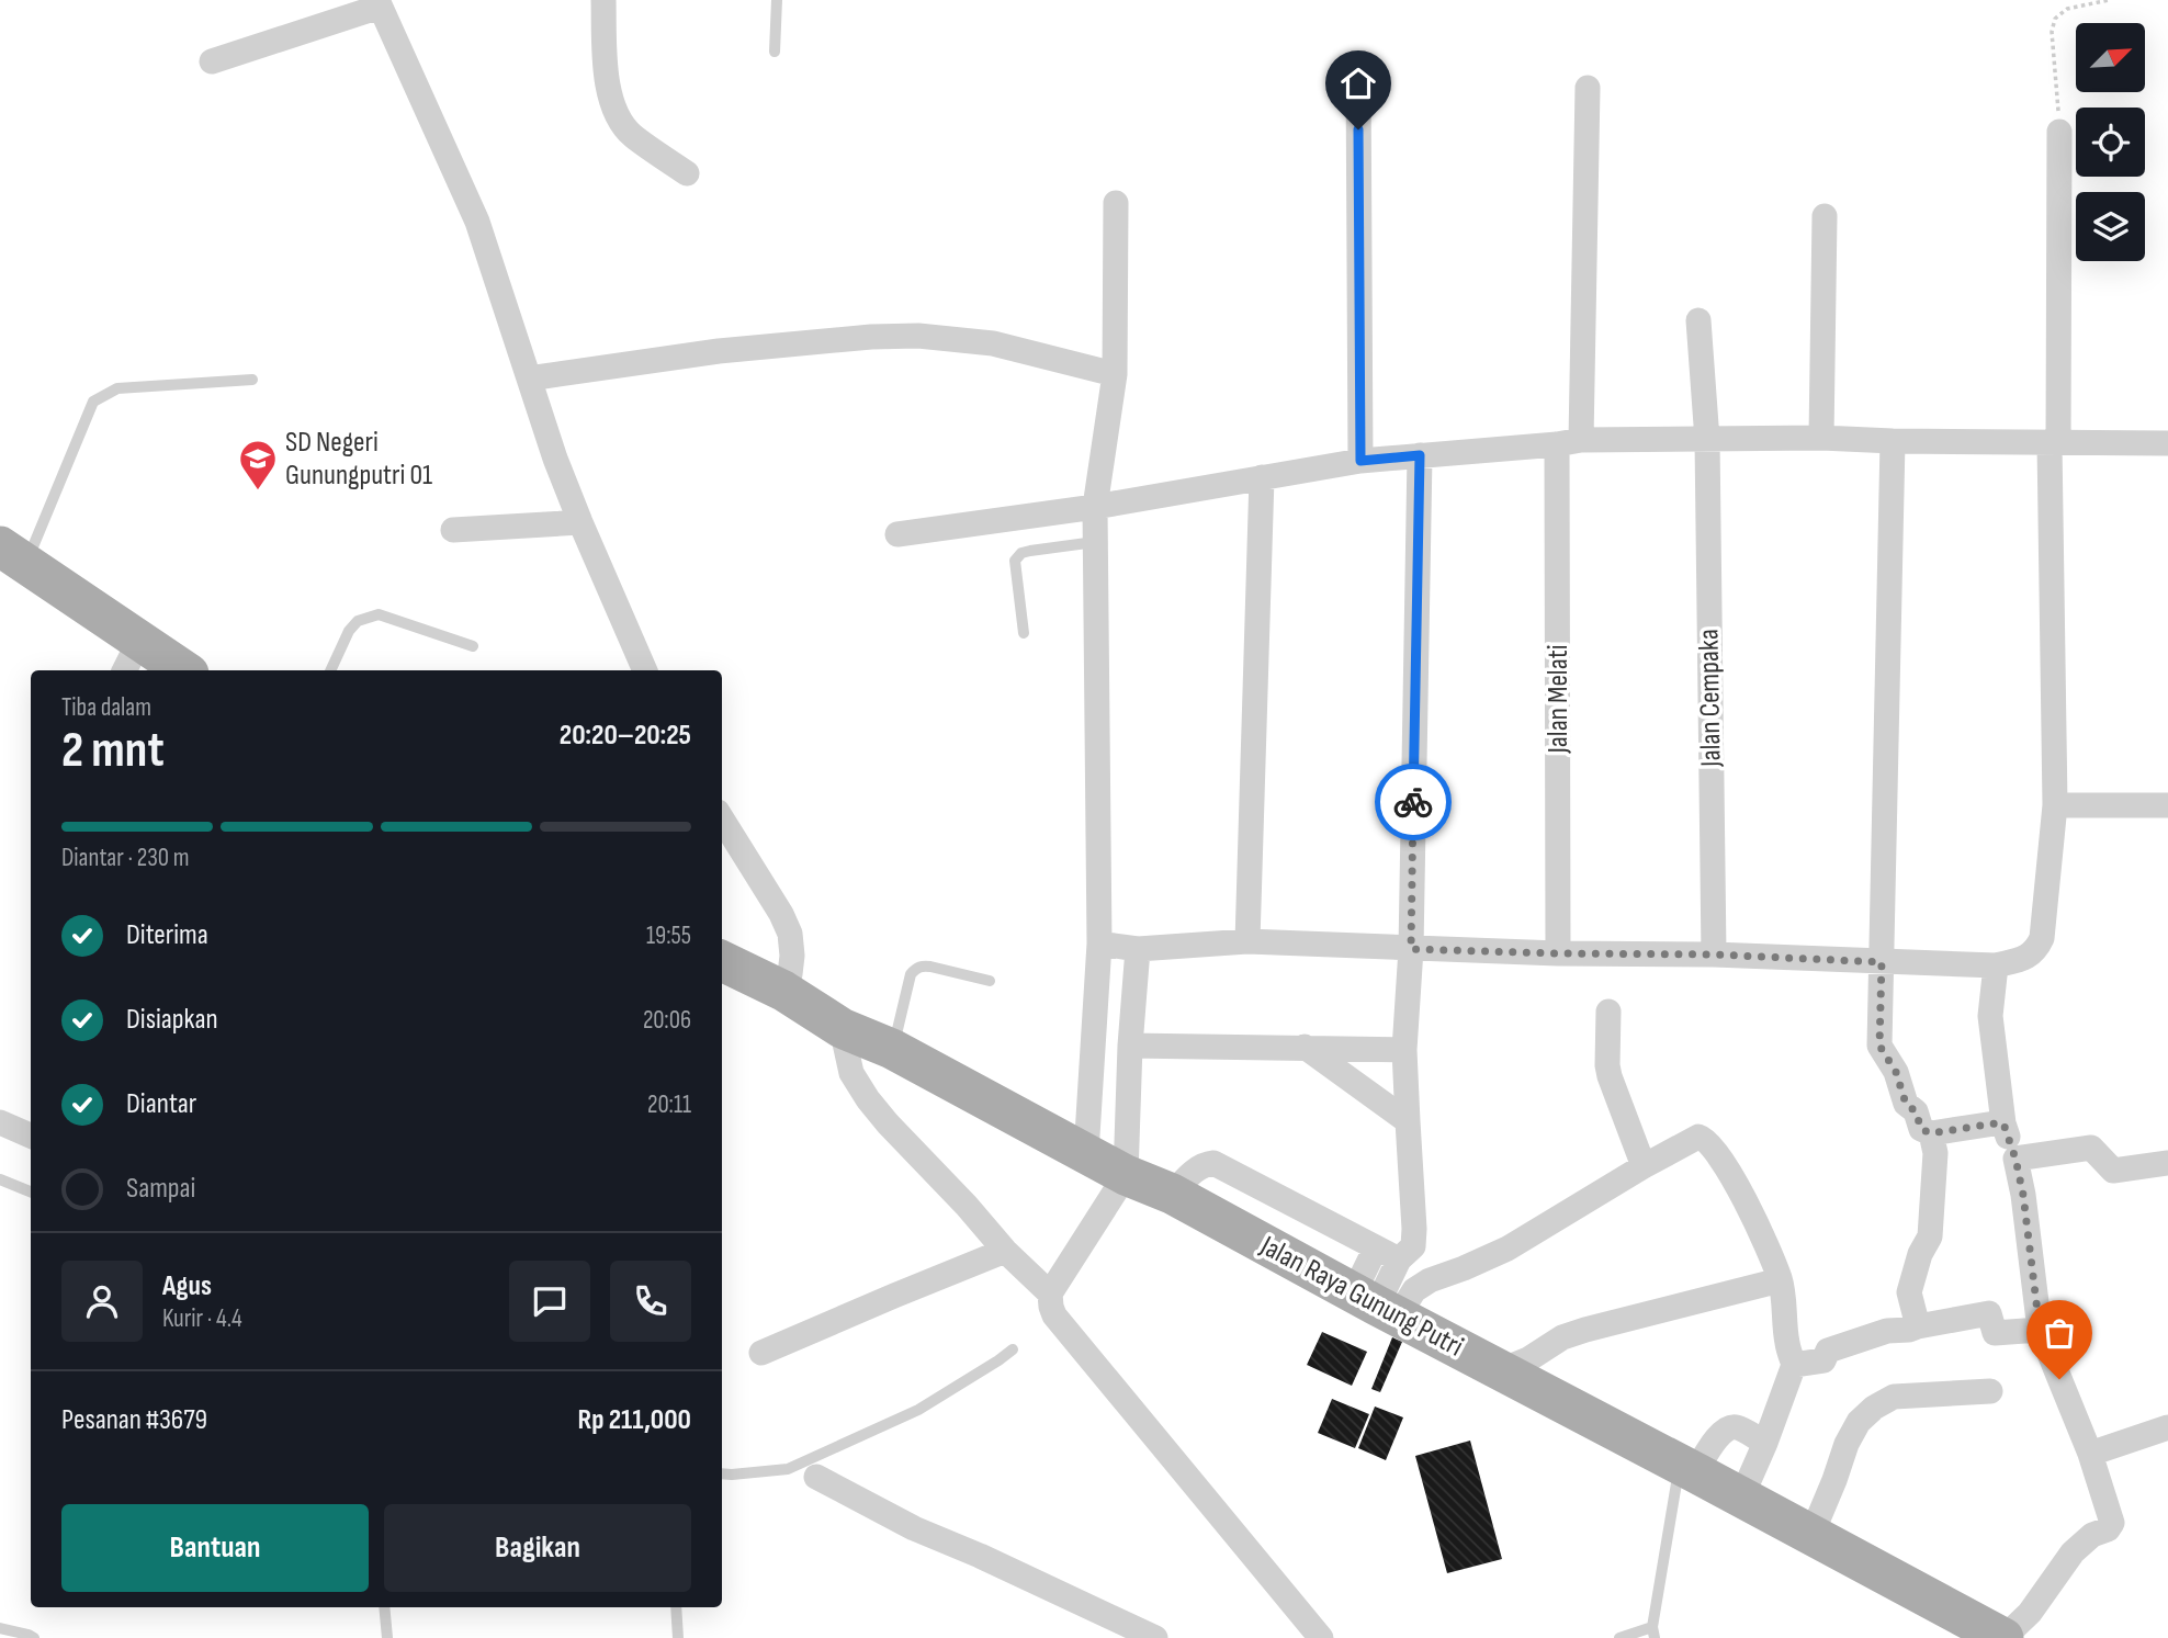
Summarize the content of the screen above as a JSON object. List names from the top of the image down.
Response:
{
  "streets": {
    "main road": ["Jalan Raya Gunung Putri"],
    "street": ["Jalan Cempaka", "Jalan Melati"]
  },
  "places": {
    "school or university": ["SD Negeri Gunungputri 01"]
  },
  "north": "top right",
  "page": {
    "heading": ["2 mnt", "Tiba dalam", "20:20–20:25"],
    "panel": [
      "Agus",
      "Kurir · 4.4",
      "Pesanan #3679",
      "Rp 211,000"
    ],
    "bar": "Diantar · 230 m",
    "list": [
      ["Diterima", "19:55"],
      ["Disiapkan", "20:06"],
      ["Diantar", "20:11"],
      "Sampai"
    ],
    "buttons": ["Bantuan", "Bagikan"]
  }
}
